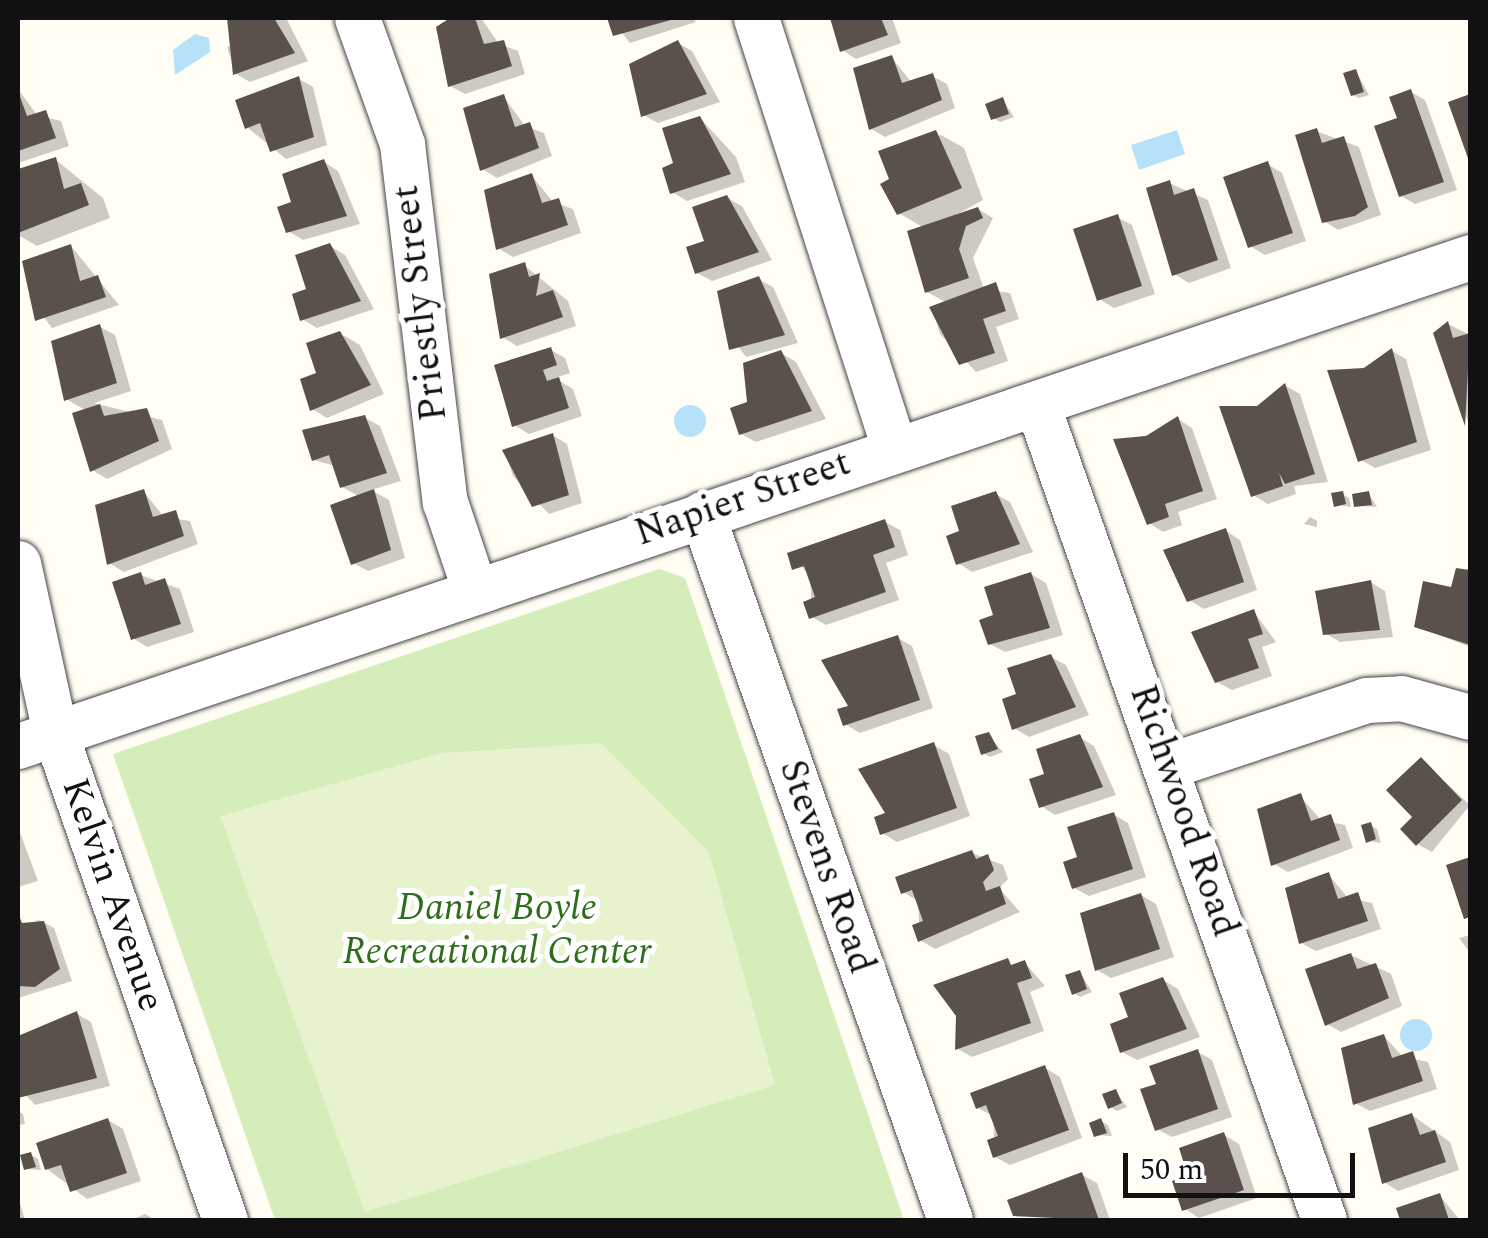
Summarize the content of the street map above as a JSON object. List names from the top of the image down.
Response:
{
  "streets": {
    "street": [
      "Priestly Street",
      "Napier Street",
      "Richwood Road",
      "Stevens Road",
      "Kelvin Avenue"
    ]
  },
  "crossings": [
    ["Priestly Street", "Napier Street"],
    ["Napier Street", "Richwood Road"],
    ["Napier Street", "Stevens Road"],
    ["Napier Street", "Kelvin Avenue"]
  ],
  "parks": ["Daniel Boyle Recreational Center"],
  "scale_bar": "50 m"
}
